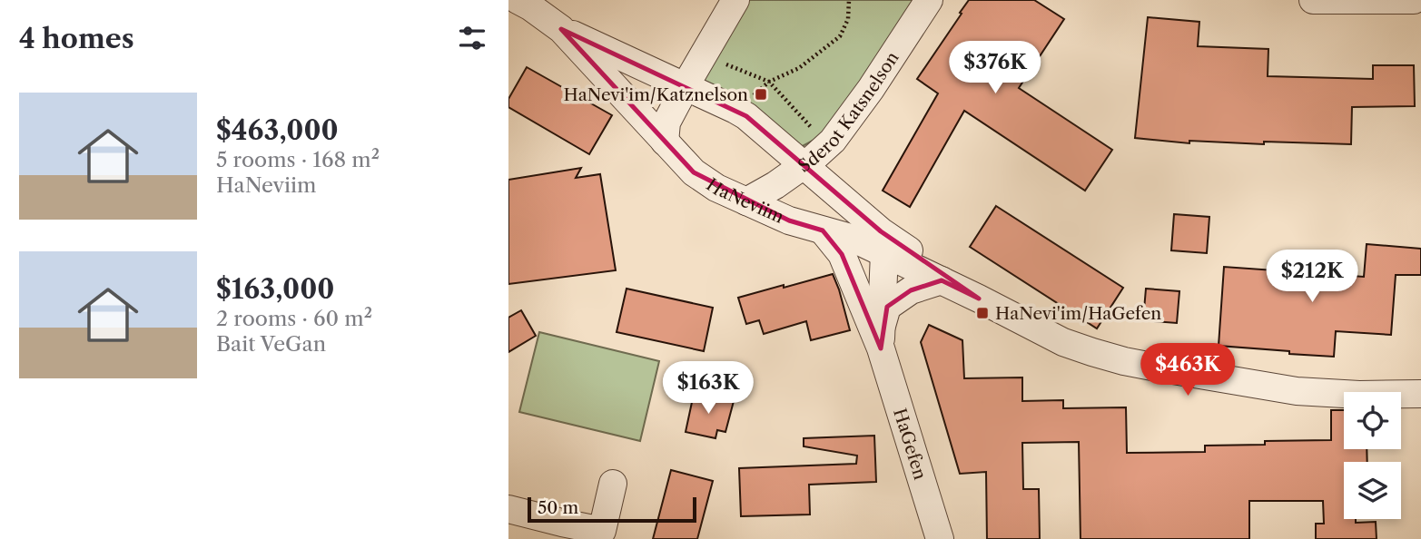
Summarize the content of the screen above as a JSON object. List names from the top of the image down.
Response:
{
  "streets": {
    "street": ["Sderot Katsnelson", "HaNeviim", "HaGefen"]
  },
  "crossings": [
    ["Sderot Katsnelson", "HaNeviim"],
    ["HaNeviim", "HaGefen"]
  ],
  "places": {
    "transit": ["HaNevi'im/Katznelson", "HaNevi'im/HaGefen"]
  },
  "scale_bar": "50 m",
  "page": {
    "heading": "4 homes",
    "price": [
      "$376K",
      "$212K",
      "$463K",
      "$163K"
    ],
    "list": [
      {
        "name": "$463,000",
        "note": "5 rooms · 168 m² · HaNeviim"
      },
      {
        "name": "$163,000",
        "note": "2 rooms · 60 m² · Bait VeGan"
      }
    ],
    "scale": "50 m"
  }
}
